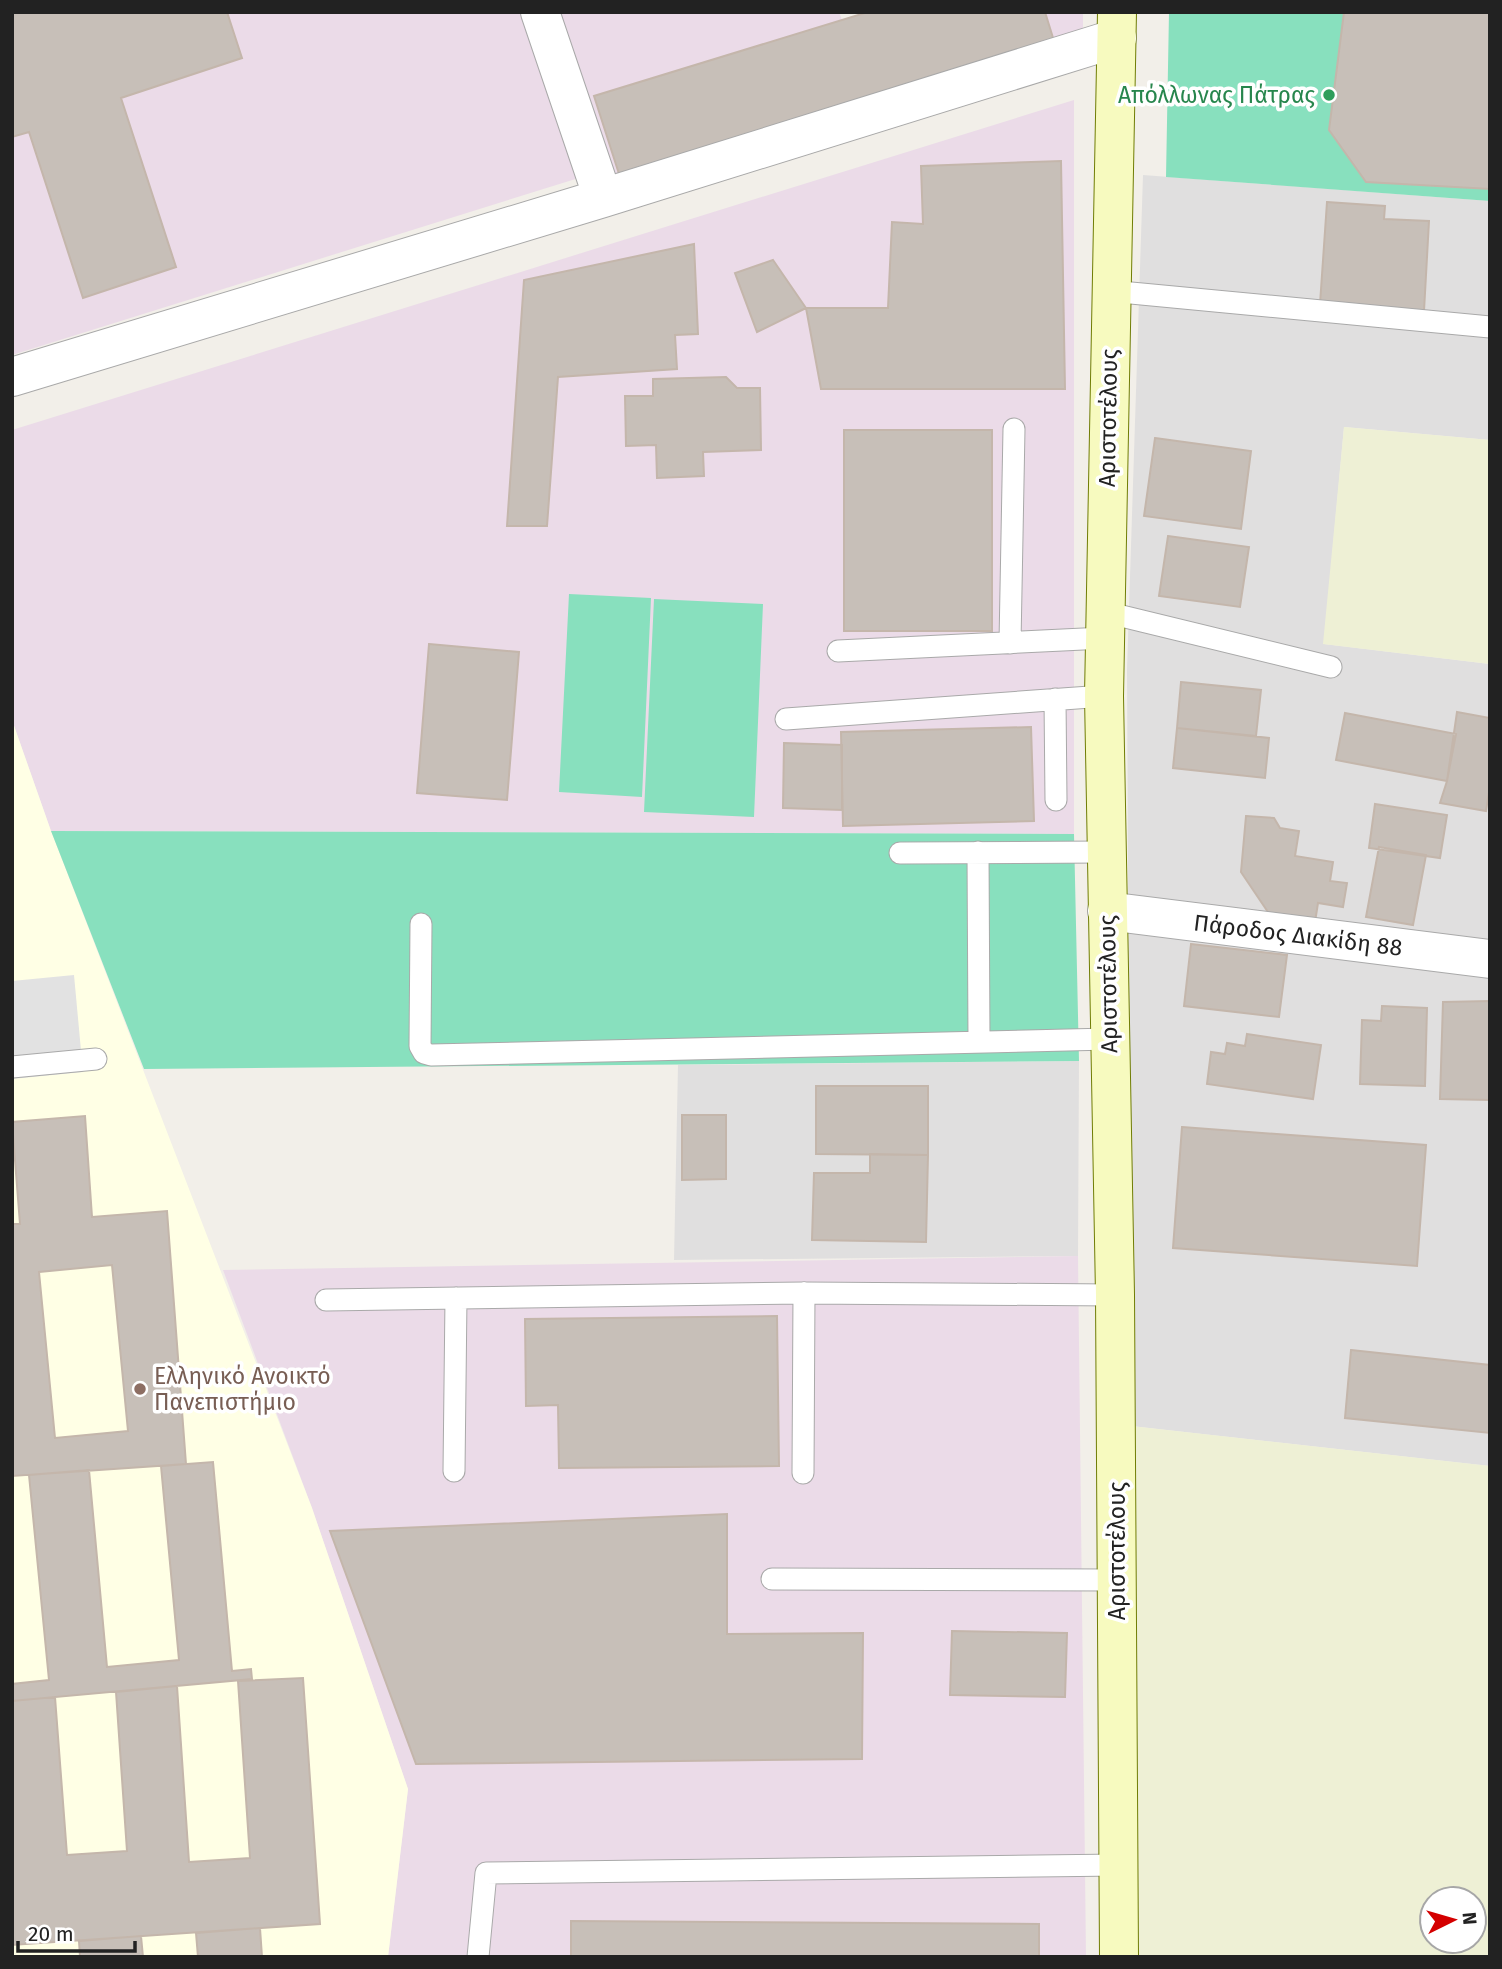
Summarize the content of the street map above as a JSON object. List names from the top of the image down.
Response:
{
  "streets": {
    "main road": ["Αριστοτέλους"],
    "street": ["Πάροδος Διακίδη 88"]
  },
  "crossings": [
    ["Αριστοτέλους", "Πάροδος Διακίδη 88"]
  ],
  "places": ["Απόλλωνας Πάτρας", "Ελληνικό Ανοικτό Πανεπιστήμιο"],
  "scale_bar": "20 m",
  "north": "right"
}
